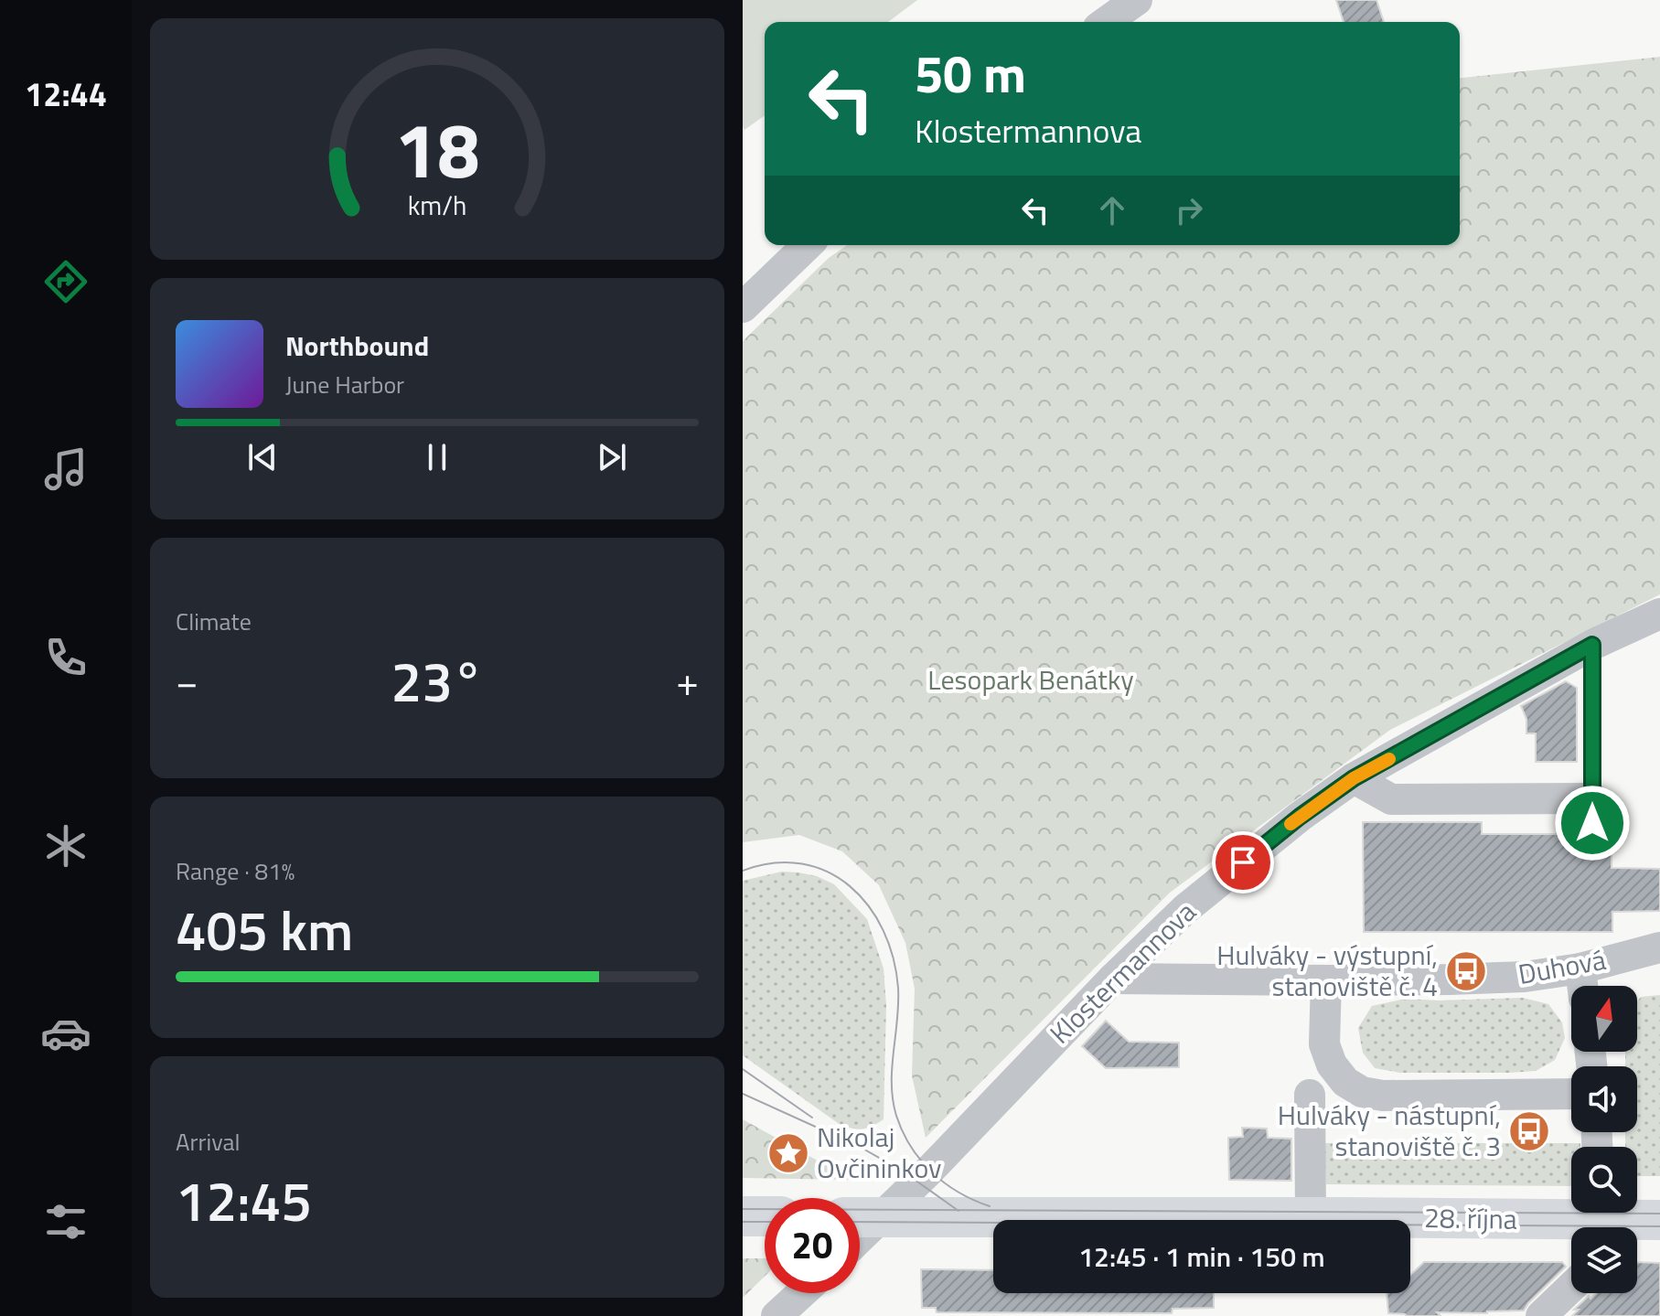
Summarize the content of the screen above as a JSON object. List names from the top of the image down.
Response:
{
  "streets": {
    "main road": ["28. října"],
    "street": ["Duhová", "Klostermannova"]
  },
  "crossings": [
    ["Duhová", "Klostermannova"],
    ["Klostermannova", "28. října"]
  ],
  "parks": ["Lesopark Benátky"],
  "places": {
    "bus stop": ["Hulváky - výstupní, stanoviště č. 4", "Hulváky - nástupní, stanoviště č. 3"],
    "place": ["Nikolaj Ovčininkov"]
  },
  "north": "top",
  "page": {
    "tabs": "12:44",
    "turn": ["50 m", "Klostermannova"],
    "song": ["Northbound", "June Harbor"],
    "tile": [
      "Climate",
      ["Range · 81%", "405 km"],
      ["Arrival", "12:45"]
    ],
    "heat": ["−", "23°", "+"],
    "limit": "20",
    "trip": "12:45 · 1 min · 150 m",
    "gauge": ["18", "km/h"]
  }
}
